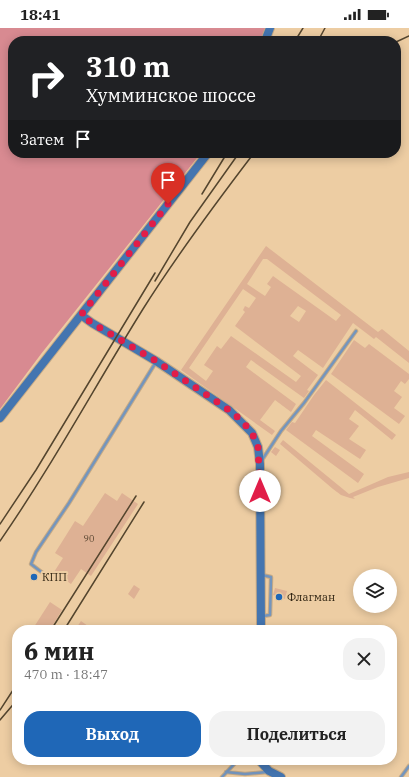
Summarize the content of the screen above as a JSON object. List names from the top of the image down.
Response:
{
  "places": ["КПП", "Флагман"],
  "house_numbers": ["90"],
  "page": {
    "status": "18:41",
    "turn": ["310 m", "Хумминское шоссе"],
    "then": "Затем",
    "heading": ["6 мин", "470 m · 18:47"],
    "buttons": ["Выход", "Поделиться"]
  }
}
